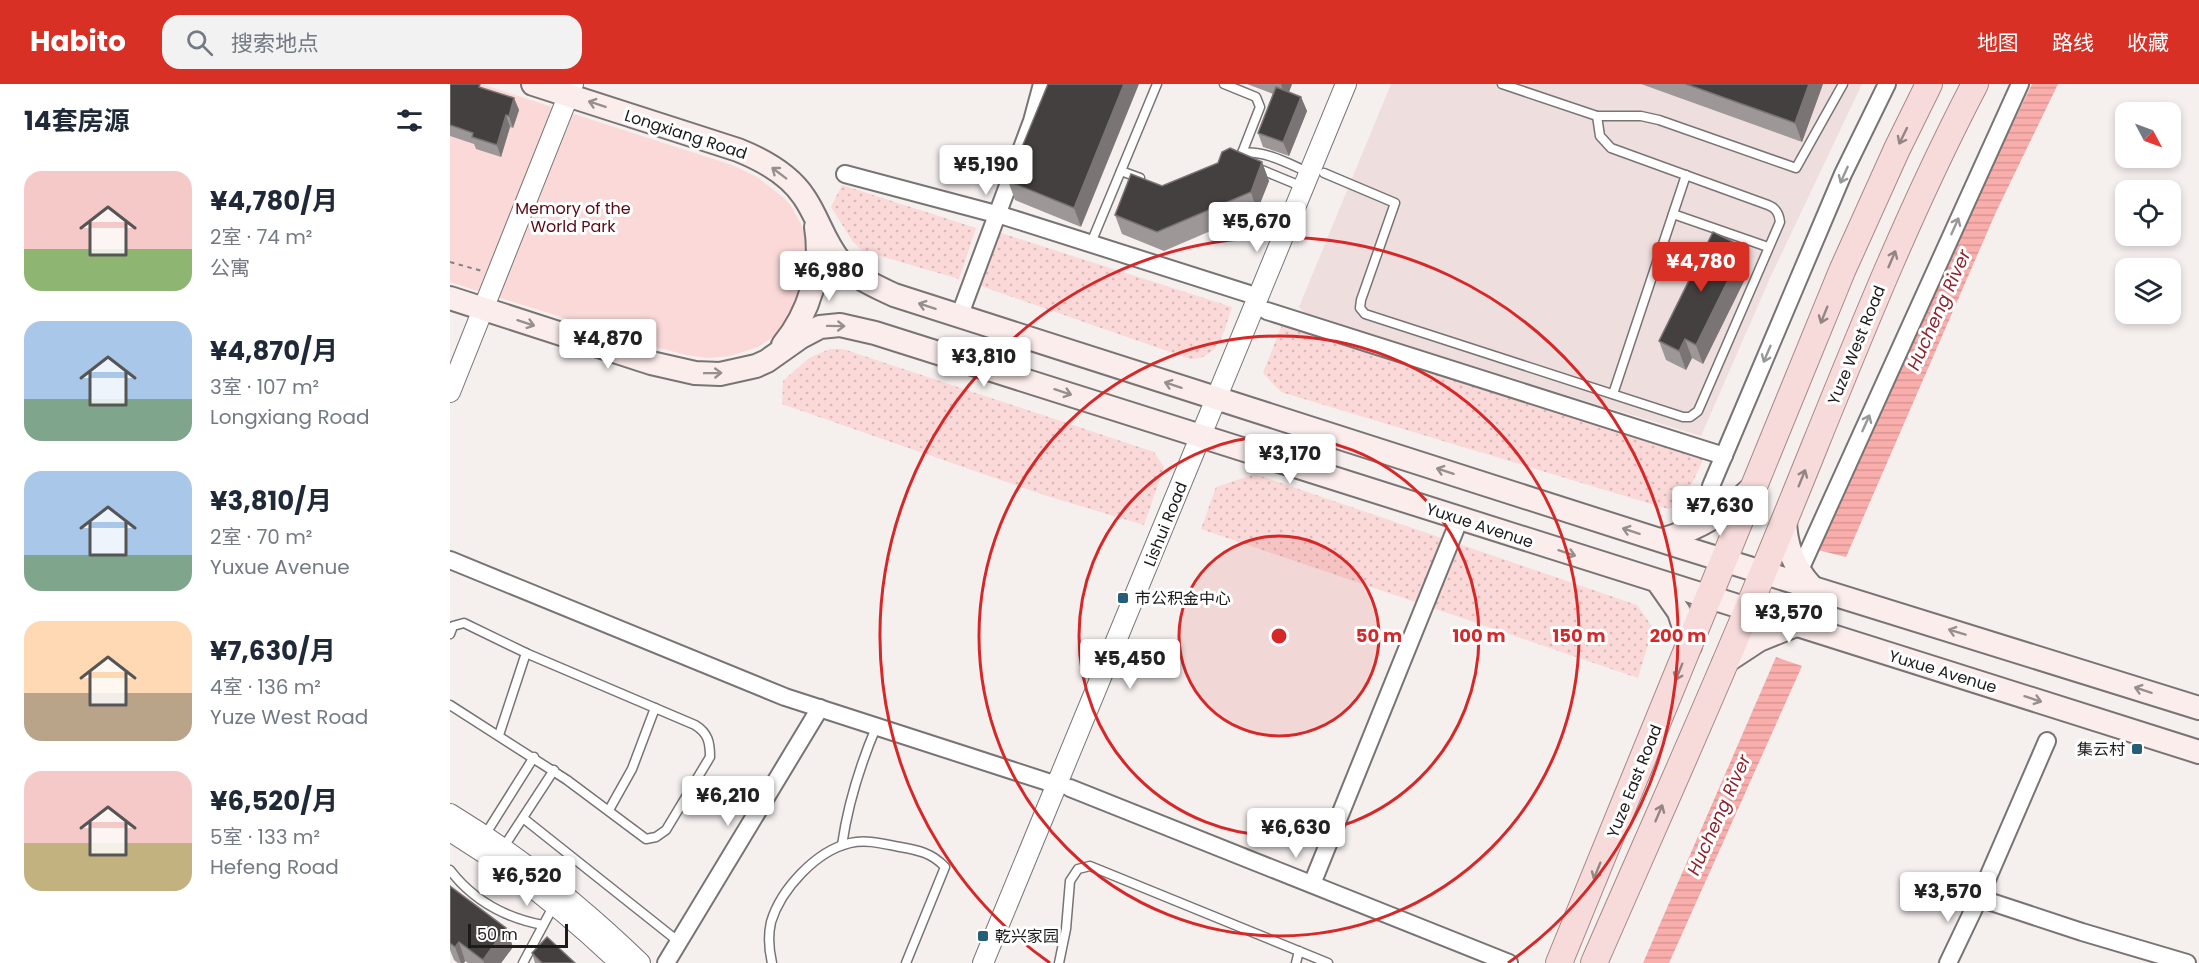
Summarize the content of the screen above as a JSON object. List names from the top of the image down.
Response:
{
  "streets": {
    "main road": [
      "Longxiang Road",
      "Yuze West Road",
      "Yuxue Avenue",
      "Yuze East Road"
    ],
    "street": ["Lishui Road"]
  },
  "crossings": [
    ["Yuze West Road", "Yuxue Avenue"],
    ["Yuze West Road", "Yuze East Road"],
    ["Lishui Road", "Yuxue Avenue"],
    ["Yuxue Avenue", "Yuze East Road"]
  ],
  "one_way": ["Longxiang Road"],
  "water": ["Hucheng River"],
  "parks": ["Memory of the World Park"],
  "places": {
    "transit": ["市公积金中心", "集云村", "乾兴家园"]
  },
  "scale_bar": "50 m",
  "north": "bottom right",
  "page": {
    "header": "Habito",
    "search": "搜索地点",
    "nav": ["地图", "路线", "收藏"],
    "heading": "14套房源",
    "price": [
      "¥5,190",
      "¥5,670",
      "¥4,780",
      "¥6,980",
      "¥4,870",
      "¥3,810",
      "¥3,170",
      "¥7,630",
      "¥3,570",
      "¥5,450",
      "¥6,210",
      "¥6,630",
      "¥6,520",
      "¥3,570"
    ],
    "list": [
      {
        "name": "¥4,780/月",
        "note": "2室 · 74 m² · 公寓"
      },
      {
        "name": "¥4,870/月",
        "note": "3室 · 107 m² · Longxiang Road"
      },
      {
        "name": "¥3,810/月",
        "note": "2室 · 70 m² · Yuxue Avenue"
      },
      {
        "name": "¥7,630/月",
        "note": "4室 · 136 m² · Yuze West Road"
      },
      {
        "name": "¥6,520/月",
        "note": "5室 · 133 m² · Hefeng Road"
      }
    ],
    "scale": "50 m"
  },
  "rings": [
    "50 m",
    "100 m",
    "150 m",
    "200 m"
  ]
}
